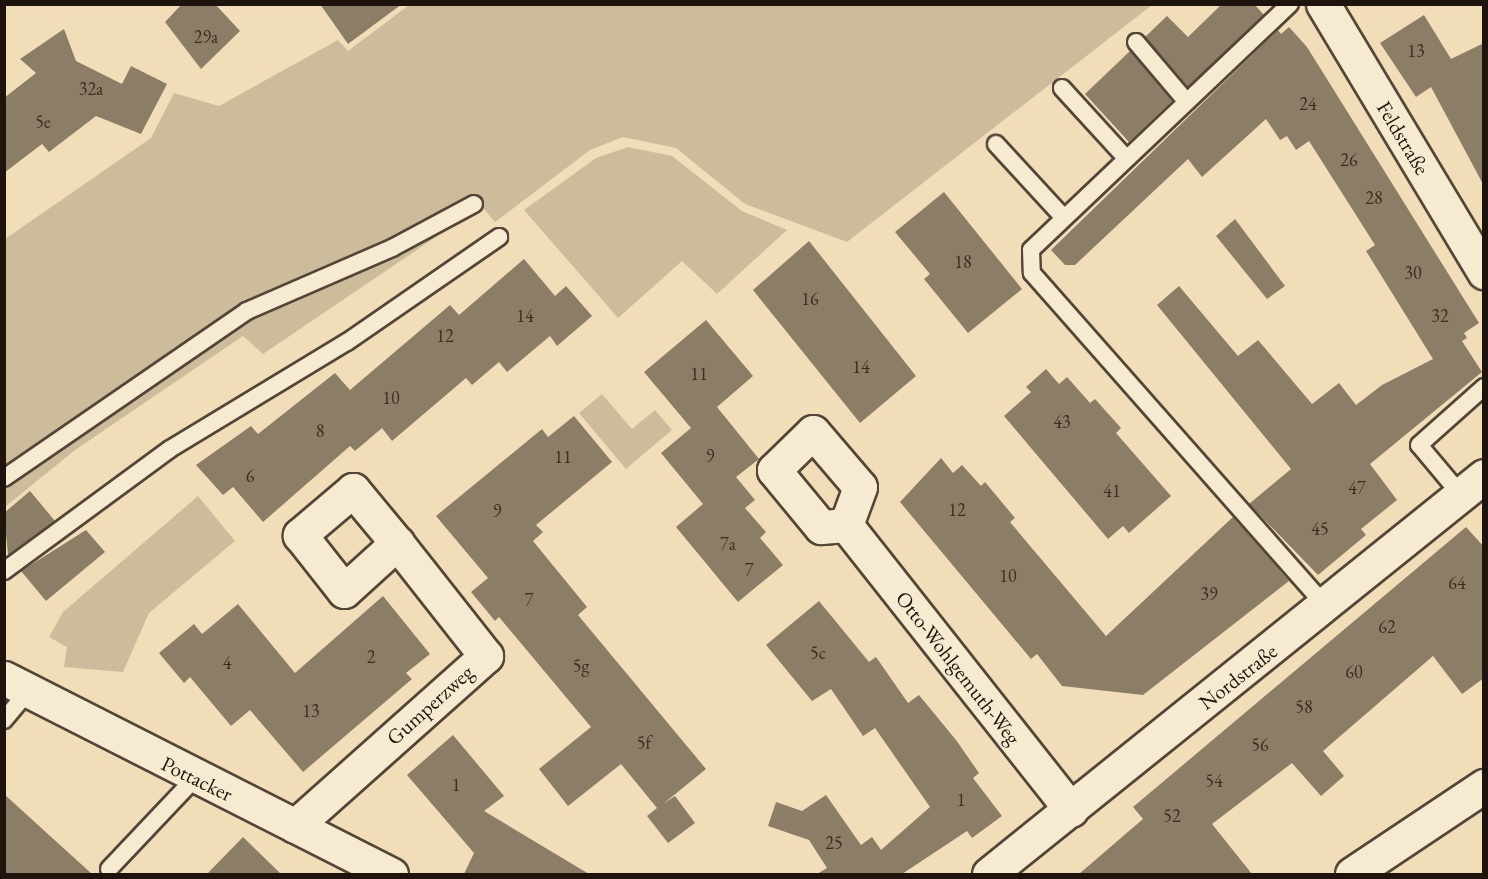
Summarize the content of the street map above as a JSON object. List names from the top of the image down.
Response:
{
  "streets": {
    "street": [
      "Feldstraße",
      "Otto-Wohlgemuth-Weg",
      "Nordstraße",
      "Gumperzweg",
      "Pottacker"
    ]
  },
  "crossings": [
    ["Otto-Wohlgemuth-Weg", "Nordstraße"],
    ["Gumperzweg", "Pottacker"]
  ],
  "house_numbers": [
    "29a",
    "13",
    "32a",
    "24",
    "5e",
    "26",
    "28",
    "18",
    "30",
    "16",
    "14",
    "32",
    "12",
    "14",
    "11",
    "10",
    "43",
    "8",
    "9",
    "11",
    "6",
    "47",
    "41",
    "12",
    "9",
    "45",
    "7a",
    "7",
    "10",
    "64",
    "39",
    "7",
    "62",
    "5c",
    "2",
    "4",
    "5g",
    "60",
    "58",
    "13",
    "5f",
    "56",
    "54",
    "1",
    "1",
    "52",
    "25"
  ]
}
